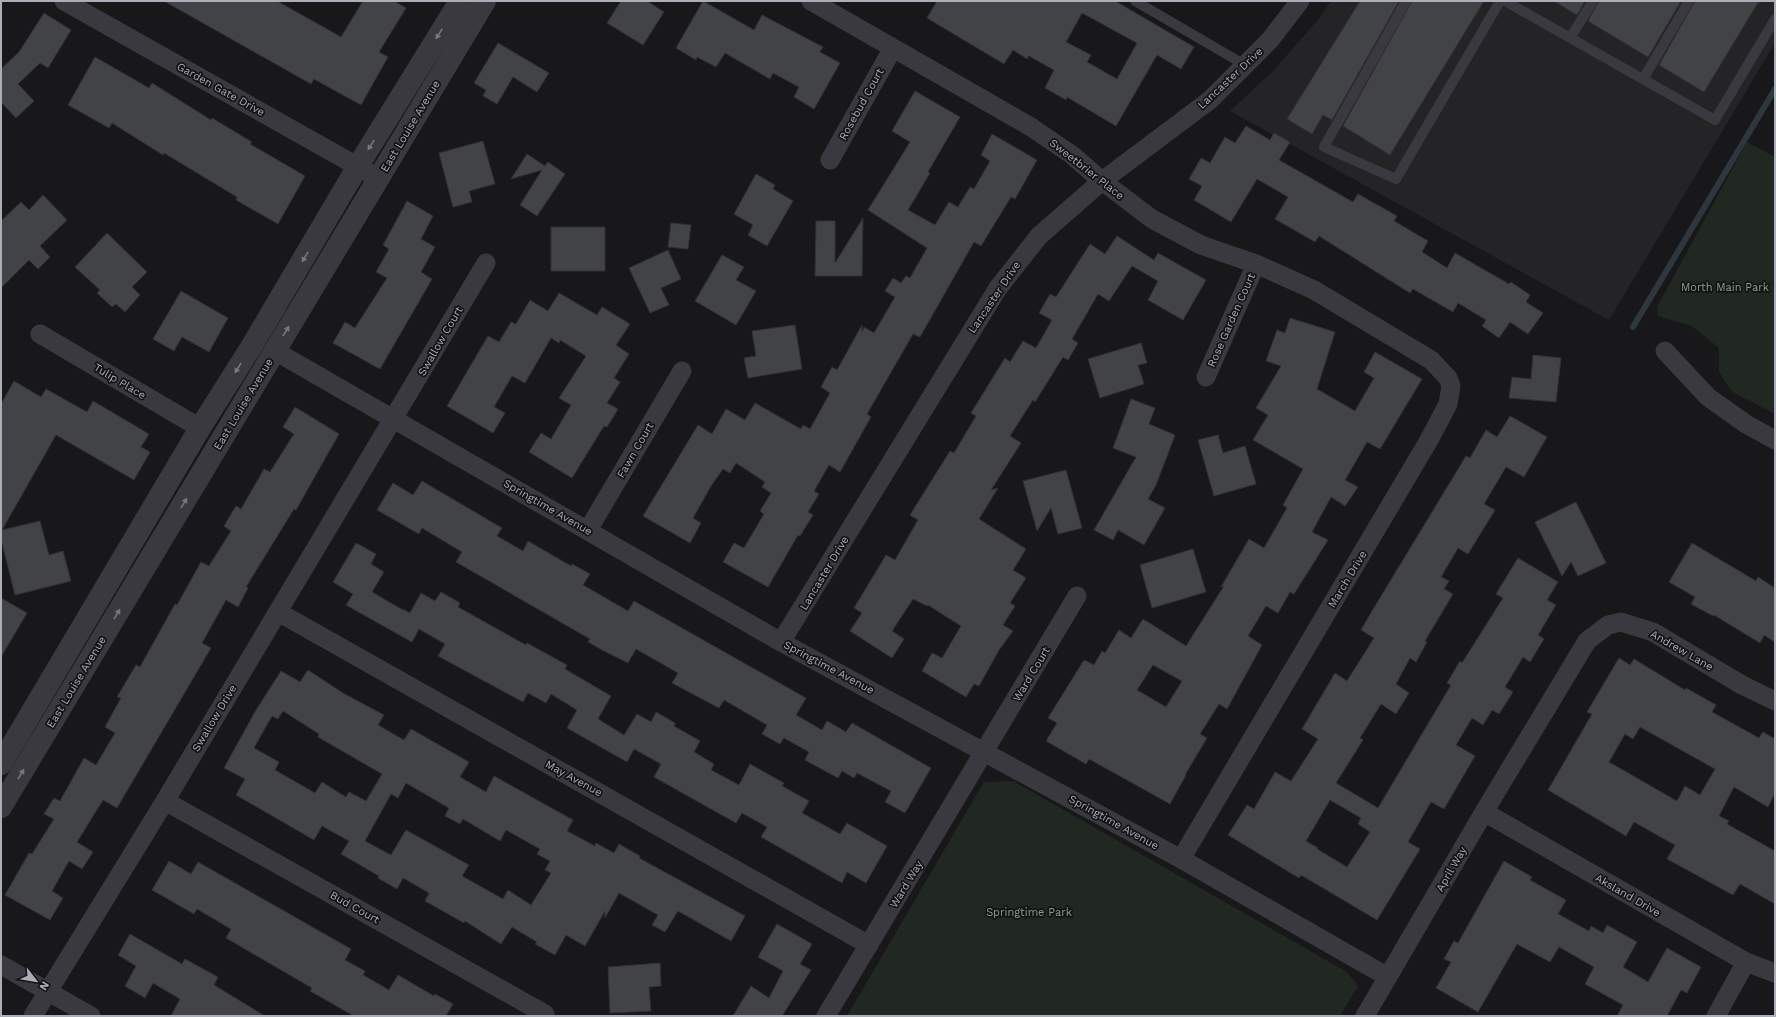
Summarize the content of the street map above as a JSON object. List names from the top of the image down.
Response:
{
  "streets": {
    "street": [
      "Lancaster Drive",
      "Garden Gate Drive",
      "Rosebud Court",
      "East Louise Avenue",
      "Sweetbrier Place",
      "Rose Garden Court",
      "Swallow Court",
      "Tulip Place",
      "Fawn Court",
      "Springtime Avenue",
      "March Drive",
      "Andrew Lane",
      "Ward Court",
      "Swallow Drive",
      "May Avenue",
      "April Way",
      "Ward Way",
      "Aksland Drive",
      "Bud Court"
    ]
  },
  "crossings": [
    ["Lancaster Drive", "Sweetbrier Place"],
    ["Lancaster Drive", "Springtime Avenue"],
    ["Garden Gate Drive", "East Louise Avenue"],
    ["Rosebud Court", "Sweetbrier Place"],
    ["East Louise Avenue", "Tulip Place"],
    ["East Louise Avenue", "Springtime Avenue"],
    ["Sweetbrier Place", "Rose Garden Court"],
    ["Sweetbrier Place", "March Drive"],
    ["Swallow Court", "Springtime Avenue"],
    ["Swallow Court", "Swallow Drive"],
    ["Fawn Court", "Springtime Avenue"],
    ["Springtime Avenue", "March Drive"],
    ["Springtime Avenue", "Ward Court"],
    ["Springtime Avenue", "Swallow Drive"],
    ["Springtime Avenue", "April Way"],
    ["Springtime Avenue", "Ward Way"],
    ["Andrew Lane", "April Way"],
    ["Ward Court", "Ward Way"],
    ["Swallow Drive", "May Avenue"],
    ["Swallow Drive", "Bud Court"],
    ["May Avenue", "Ward Way"],
    ["April Way", "Aksland Drive"]
  ],
  "parks": ["Morth Main Park", "Springtime Park"],
  "north": "bottom right"
}
